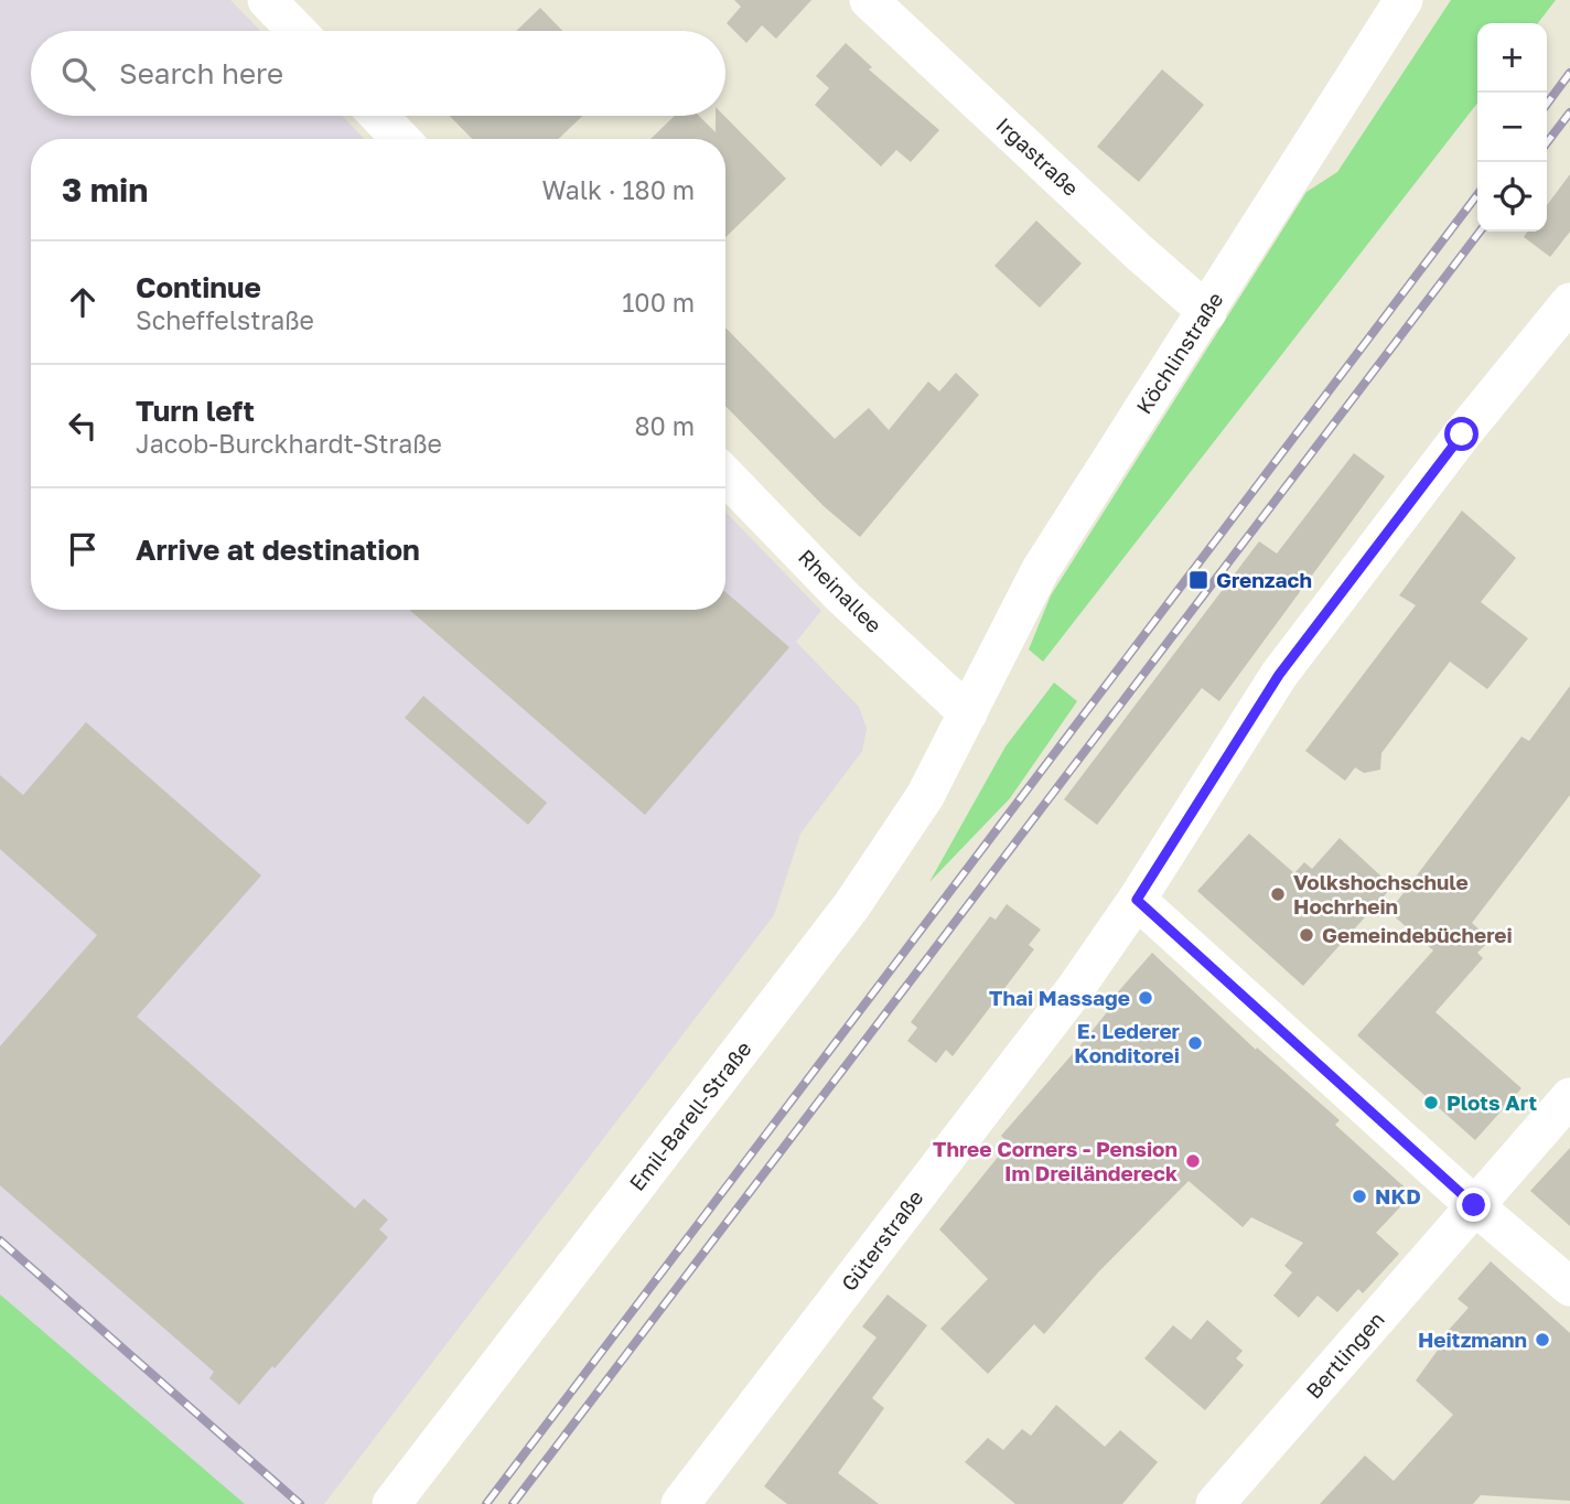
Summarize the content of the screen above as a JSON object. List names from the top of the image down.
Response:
{
  "streets": {
    "street": [
      "Irgastraße",
      "Köchlinstraße",
      "Rheinallee",
      "Emil-Barell-Straße",
      "Güterstraße",
      "Bertlingen"
    ]
  },
  "crossings": [
    ["Irgastraße", "Köchlinstraße"],
    ["Köchlinstraße", "Rheinallee"],
    ["Köchlinstraße", "Emil-Barell-Straße"],
    ["Rheinallee", "Emil-Barell-Straße"]
  ],
  "places": {
    "transit": ["Grenzach"],
    "other": [
      "Volkshochschule Hochrhein",
      "Gemeindebücherei",
      "Thai Massage",
      "E. Lederer Konditorei",
      "Plots Art",
      "Three Corners - Pension Im Dreiländereck",
      "NKD",
      "Heitzmann"
    ]
  },
  "page": {
    "map_buttons": ["+", "−"],
    "search": "Search here",
    "heading": ["3 min", "Walk · 180 m"],
    "list": [
      ["Continue", "Scheffelstraße", "100 m"],
      ["Turn left", "Jacob-Burckhardt-Straße", "80 m"],
      "Arrive at destination"
    ]
  }
}
